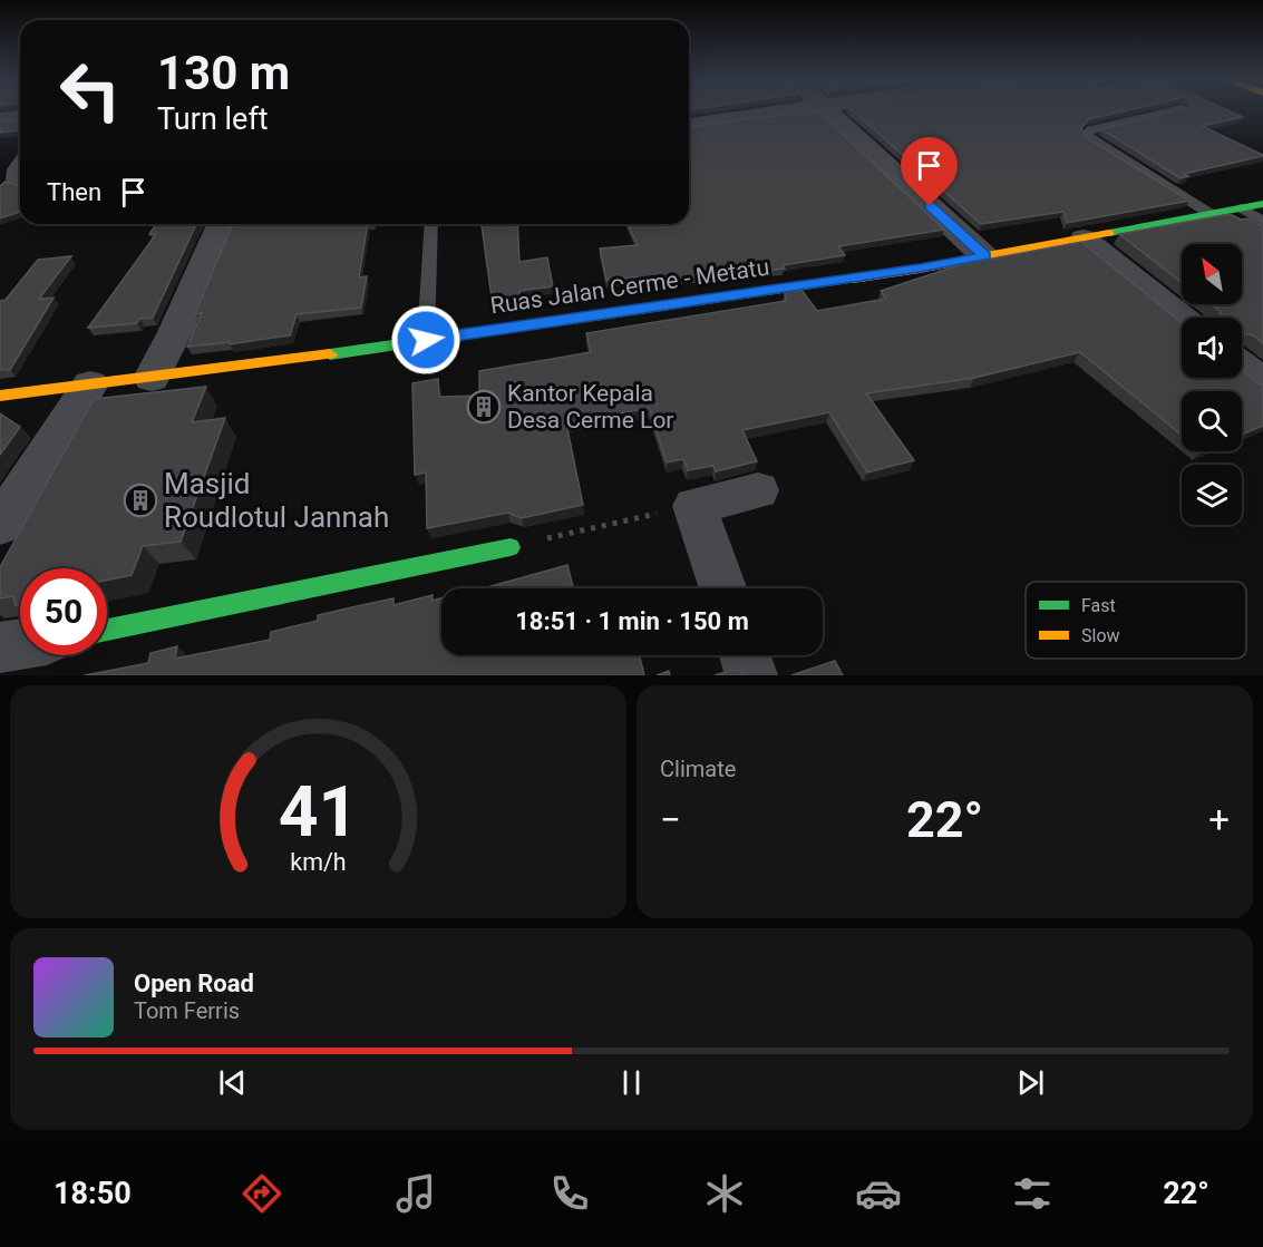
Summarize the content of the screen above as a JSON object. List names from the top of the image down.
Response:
{
  "streets": {
    "main road": ["Ruas Jalan Cerme - Metatu"]
  },
  "places": {
    "building": ["Kantor Kepala Desa Cerme Lor", "Masjid Roudlotul Jannah"]
  },
  "legend": ["Fast", "Slow"],
  "north": "top left",
  "page": {
    "turn": ["130 m", "Turn left"],
    "then": "Then",
    "limit": "50",
    "trip": "18:51 · 1 min · 150 m",
    "tile": "Climate",
    "heat": ["−", "22°", "+"],
    "song": ["Open Road", "Tom Ferris"],
    "tabs": ["18:50", "22°"],
    "gauge": ["41", "km/h"]
  }
}
